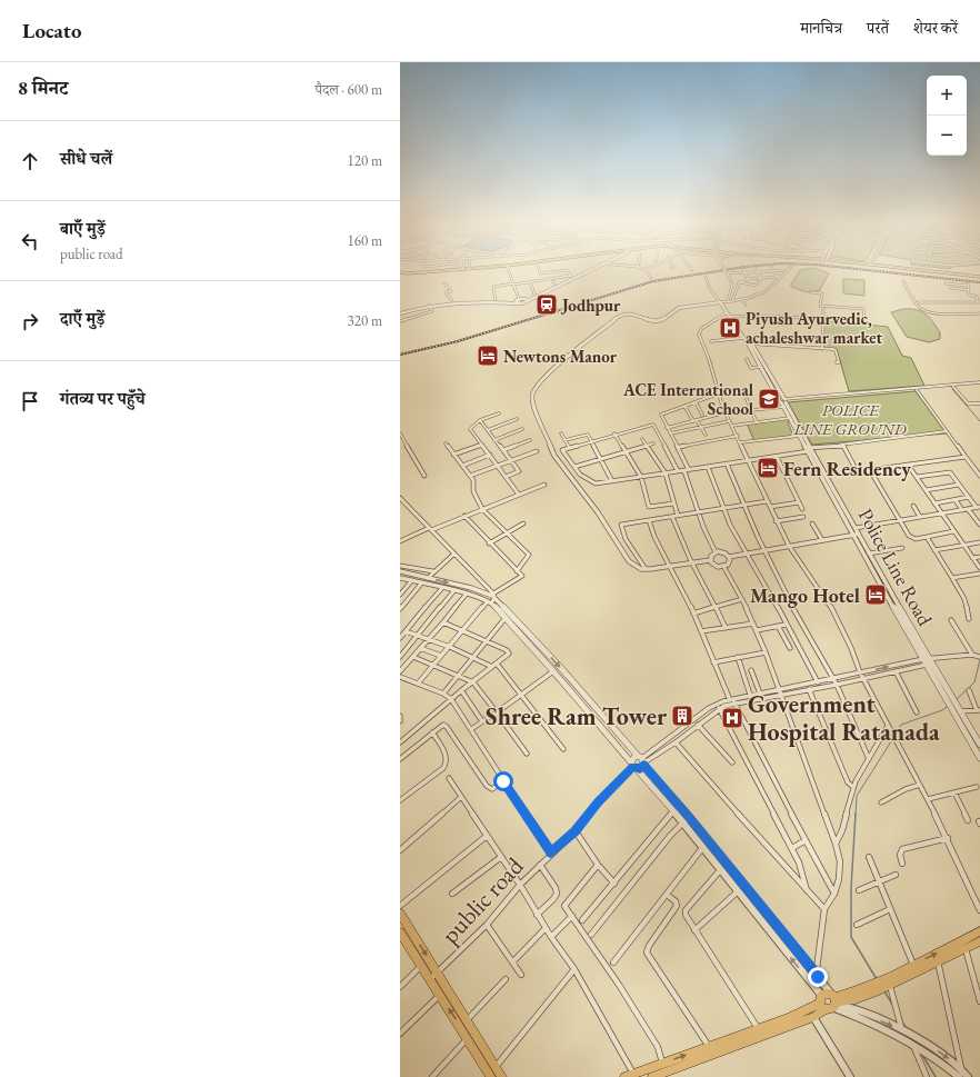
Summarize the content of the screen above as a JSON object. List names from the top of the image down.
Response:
{
  "streets": {
    "street": ["Police Line Road", "public road"]
  },
  "parks": ["POLICE LINE GROUND"],
  "places": {
    "station": ["Jodhpur"],
    "hospital": ["Piyush Ayurvedic, achaleshwar market", "Government Hospital Ratanada"],
    "hotel": ["Newtons Manor", "Fern Residency", "Mango Hotel"],
    "school or university": ["ACE International School"],
    "building": ["Shree Ram Tower"]
  },
  "page": {
    "header": "Locato",
    "nav": ["मानचित्र", "परतें", "शेयर करें"],
    "heading": ["8 मिनट", "पैदल · 600 m"],
    "map_buttons": ["+", "−"],
    "list": [
      ["सीधे चलें", "120 m"],
      ["बाएँ मुड़ें", "public road", "160 m"],
      ["दाएँ मुड़ें", "320 m"],
      "गंतव्य पर पहुँचे"
    ]
  }
}
